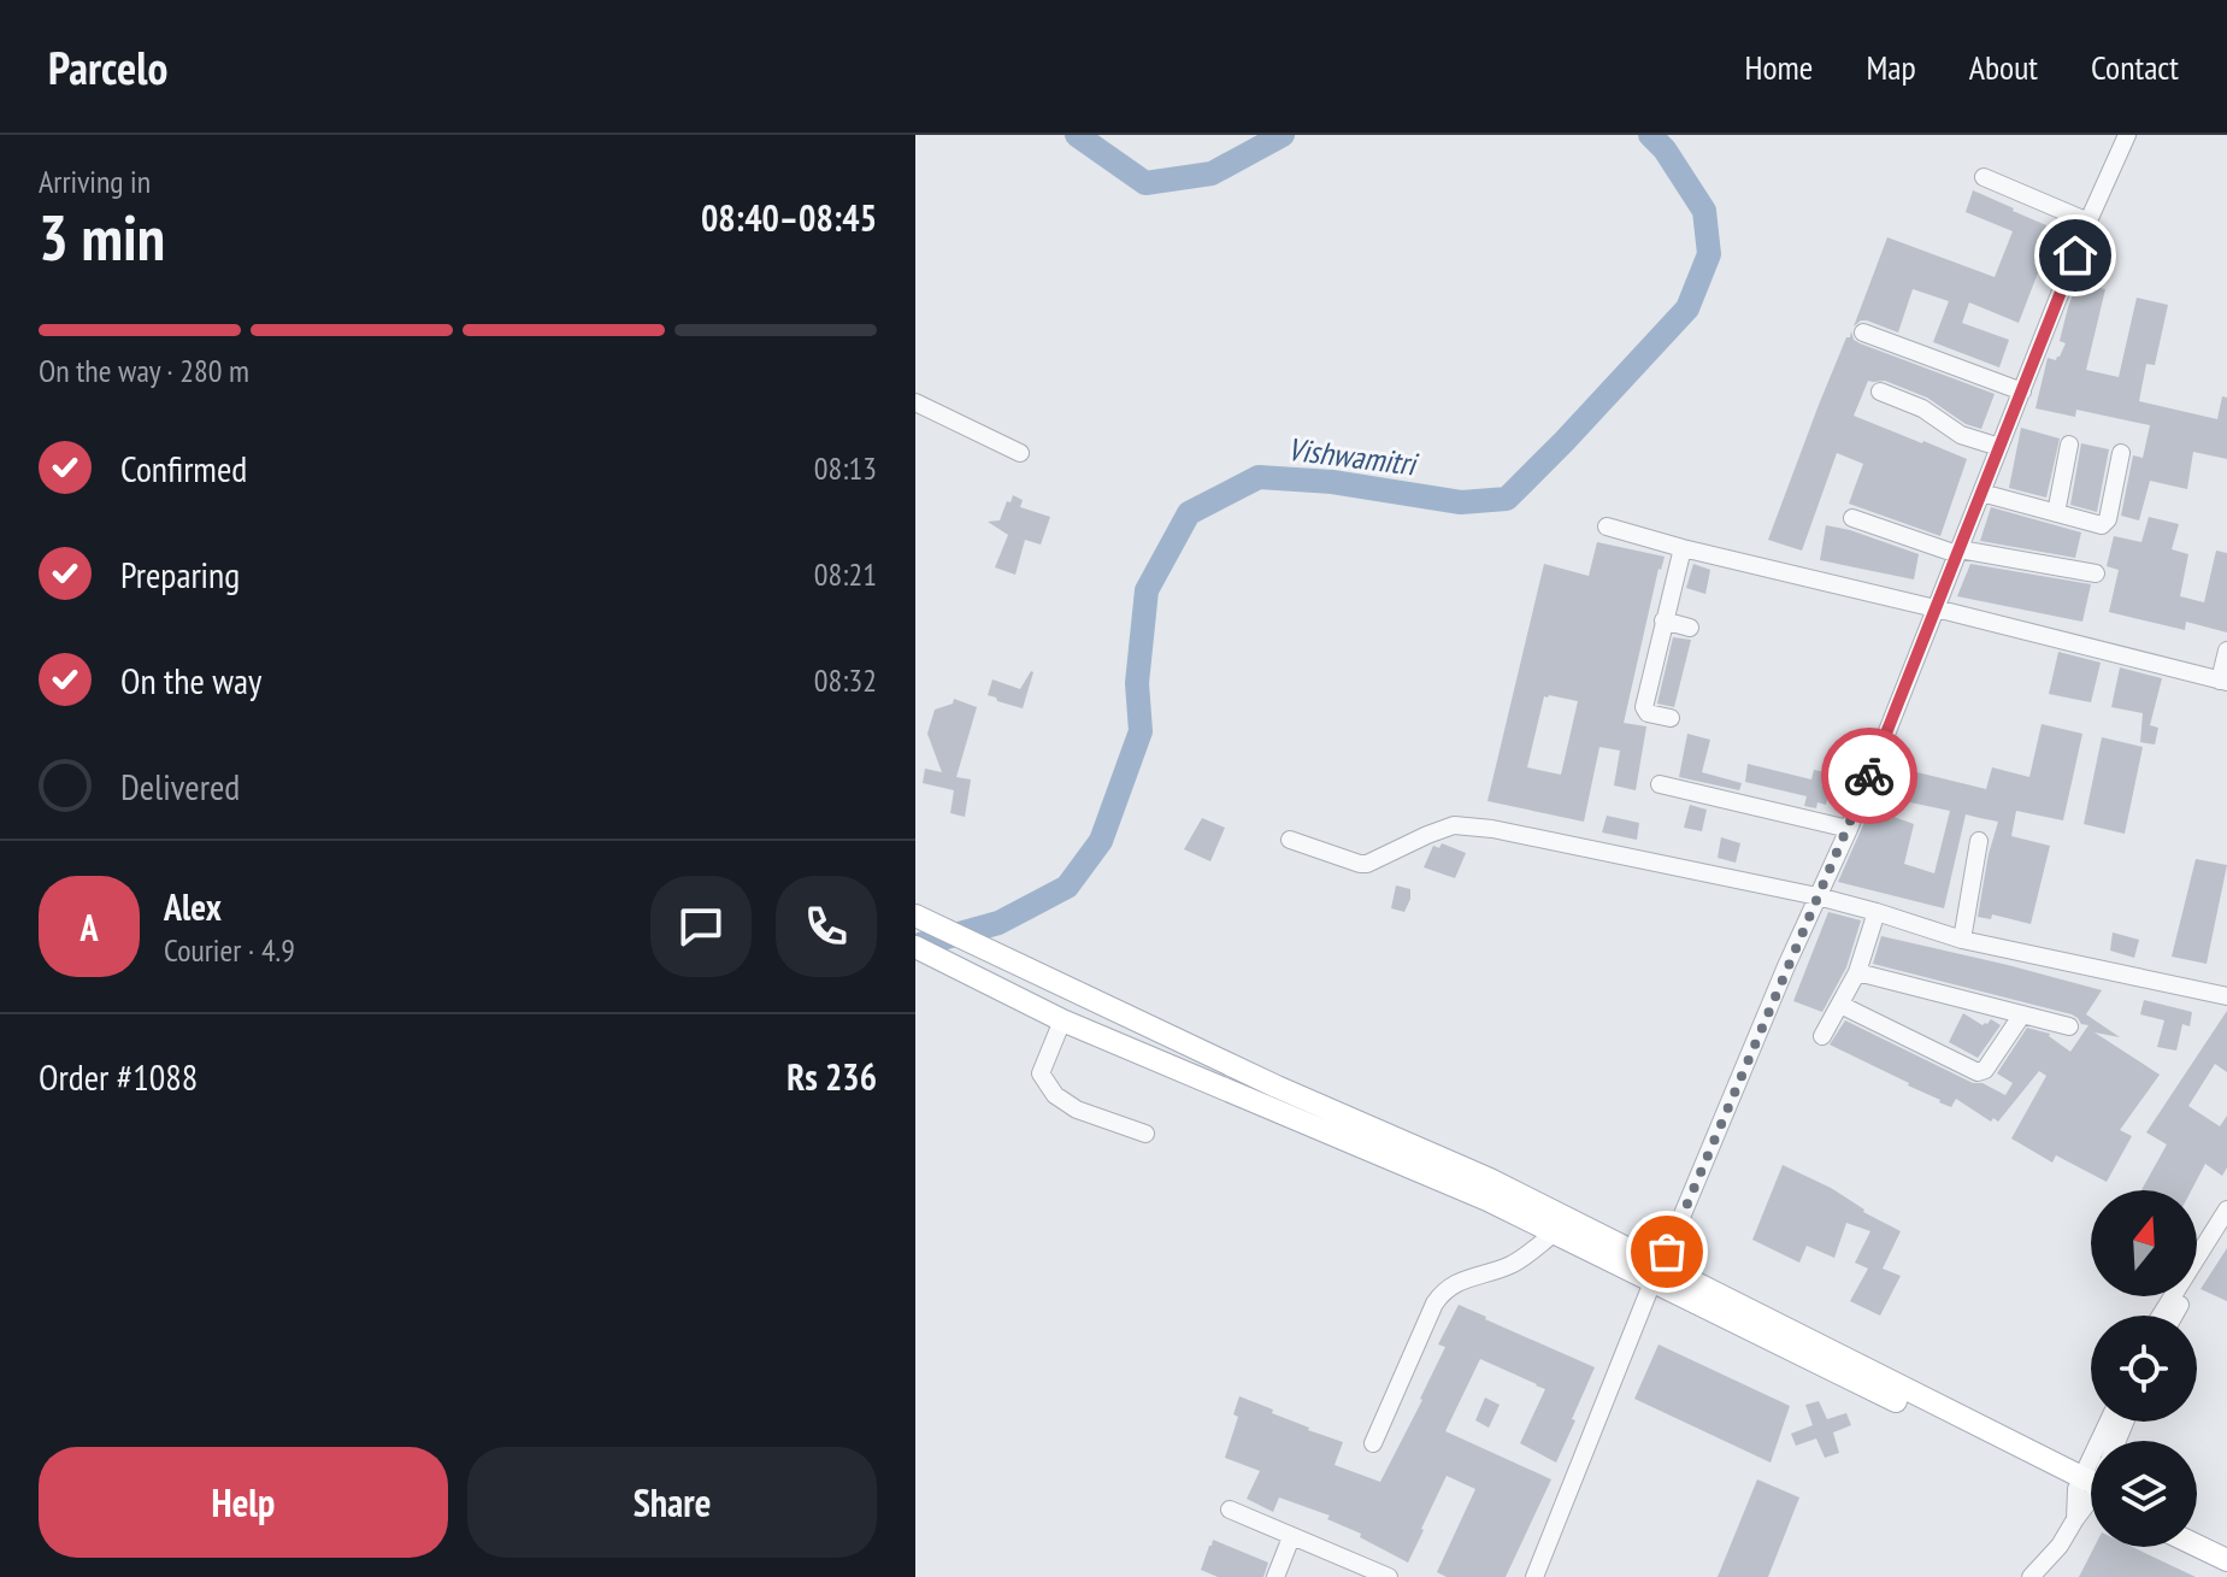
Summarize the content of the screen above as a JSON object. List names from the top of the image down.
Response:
{
  "water": ["Vishwamitri"],
  "north": "top",
  "page": {
    "header": "Parcelo",
    "nav": [
      "Home",
      "Map",
      "About",
      "Contact"
    ],
    "heading": ["3 min", "Arriving in", "08:40–08:45"],
    "panel": [
      "Alex",
      "Courier · 4.9",
      "Order #1088",
      "Rs 236"
    ],
    "bar": "On the way · 280 m",
    "list": [
      ["Confirmed", "08:13"],
      ["Preparing", "08:21"],
      ["On the way", "08:32"],
      "Delivered"
    ],
    "round": "A",
    "buttons": ["Help", "Share"]
  }
}
